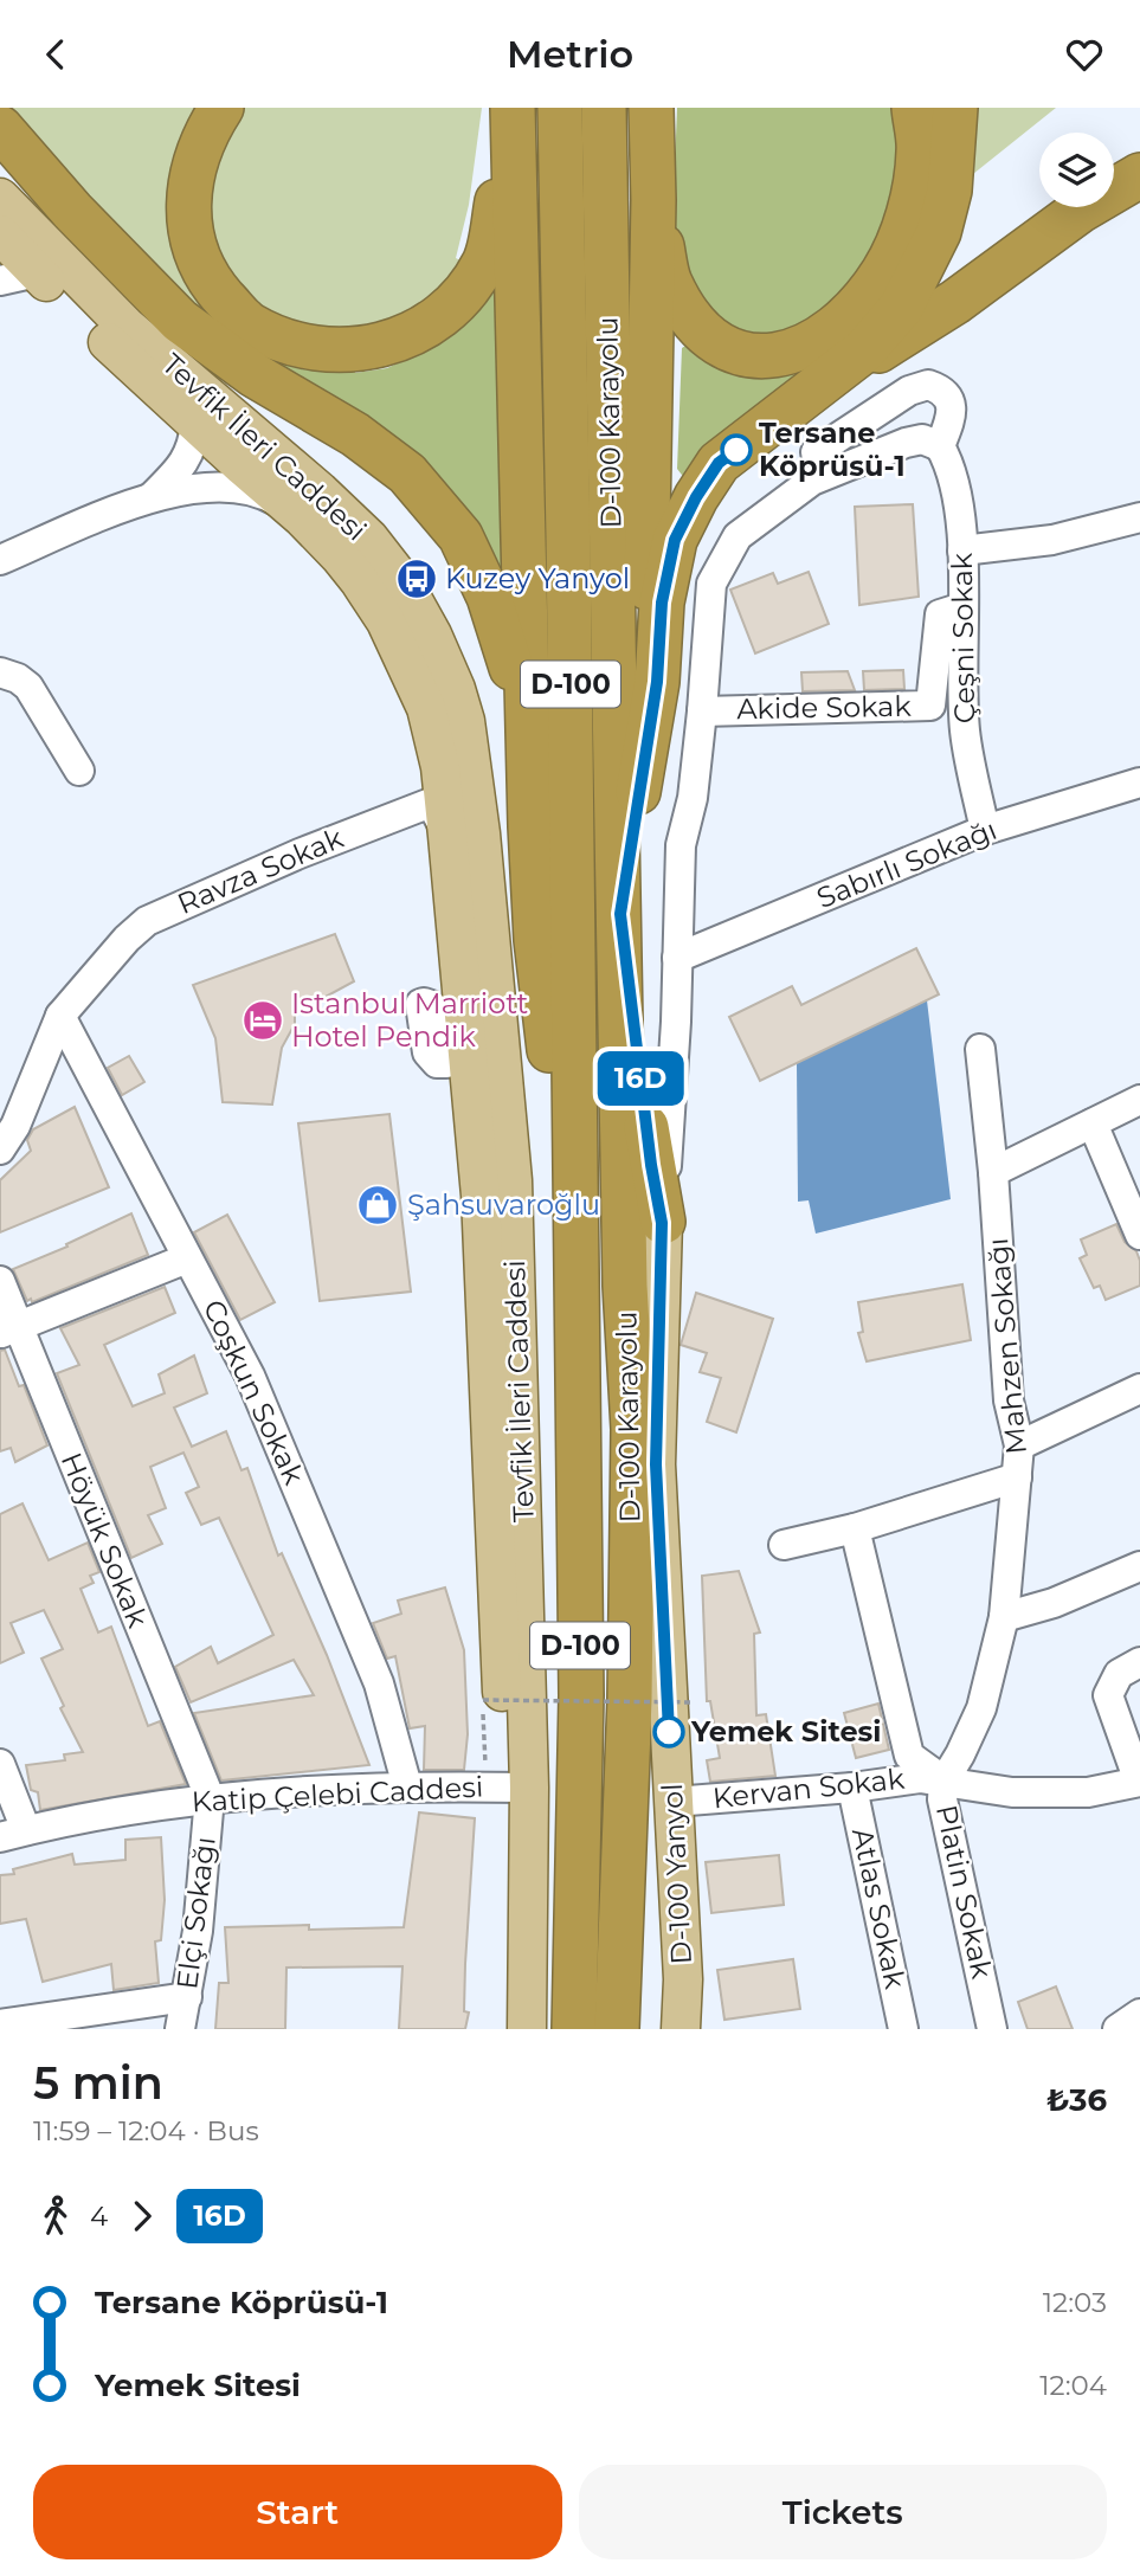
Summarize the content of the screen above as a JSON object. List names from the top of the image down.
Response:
{
  "streets": {
    "highway": ["D-100 Karayolu", "D-100"],
    "main road": ["Tevfik İleri Caddesi", "D-100 Yanyol"],
    "street": [
      "Çeşni Sokak",
      "Akide Sokak",
      "Sabırlı Sokağı",
      "Ravza Sokak",
      "Mahzen Sokağı",
      "Coşkun Sokak",
      "Höyük Sokak",
      "Kervan Sokak",
      "Katip Çelebi Caddesi",
      "Platin Sokak",
      "Atlas Sokak",
      "Elçi Sokağı"
    ]
  },
  "crossings": [
    ["Tevfik İleri Caddesi", "Ravza Sokak"],
    ["Tevfik İleri Caddesi", "Katip Çelebi Caddesi"],
    ["Çeşni Sokak", "Akide Sokak"],
    ["Çeşni Sokak", "Sabırlı Sokağı"],
    ["Ravza Sokak", "Coşkun Sokak"],
    ["Mahzen Sokağı", "Kervan Sokak"],
    ["Mahzen Sokağı", "Platin Sokak"],
    ["Coşkun Sokak", "Katip Çelebi Caddesi"],
    ["Höyük Sokak", "Katip Çelebi Caddesi"],
    ["Höyük Sokak", "Elçi Sokağı"],
    ["Kervan Sokak", "D-100 Yanyol"],
    ["Kervan Sokak", "Platin Sokak"],
    ["Kervan Sokak", "Atlas Sokak"],
    ["Katip Çelebi Caddesi", "Elçi Sokağı"]
  ],
  "places": {
    "other": ["Tersane Köprüsü-1", "Yemek Sitesi"],
    "bus stop": ["Kuzey Yanyol"],
    "hotel": ["Istanbul Marriott Hotel Pendik"],
    "shop": ["Şahsuvaroğlu"]
  },
  "lines": ["bus line 16D"],
  "page": {
    "header": "Metrio",
    "on_map": "16D",
    "heading": ["5 min", "11:59 – 12:04 · Bus", "₺36"],
    "legs": ["4", "16D"],
    "list": [
      {
        "name": "Tersane Köprüsü-1",
        "value": "12:03"
      },
      {
        "name": "Yemek Sitesi",
        "value": "12:04"
      }
    ],
    "buttons": ["Start", "Tickets"]
  }
}
